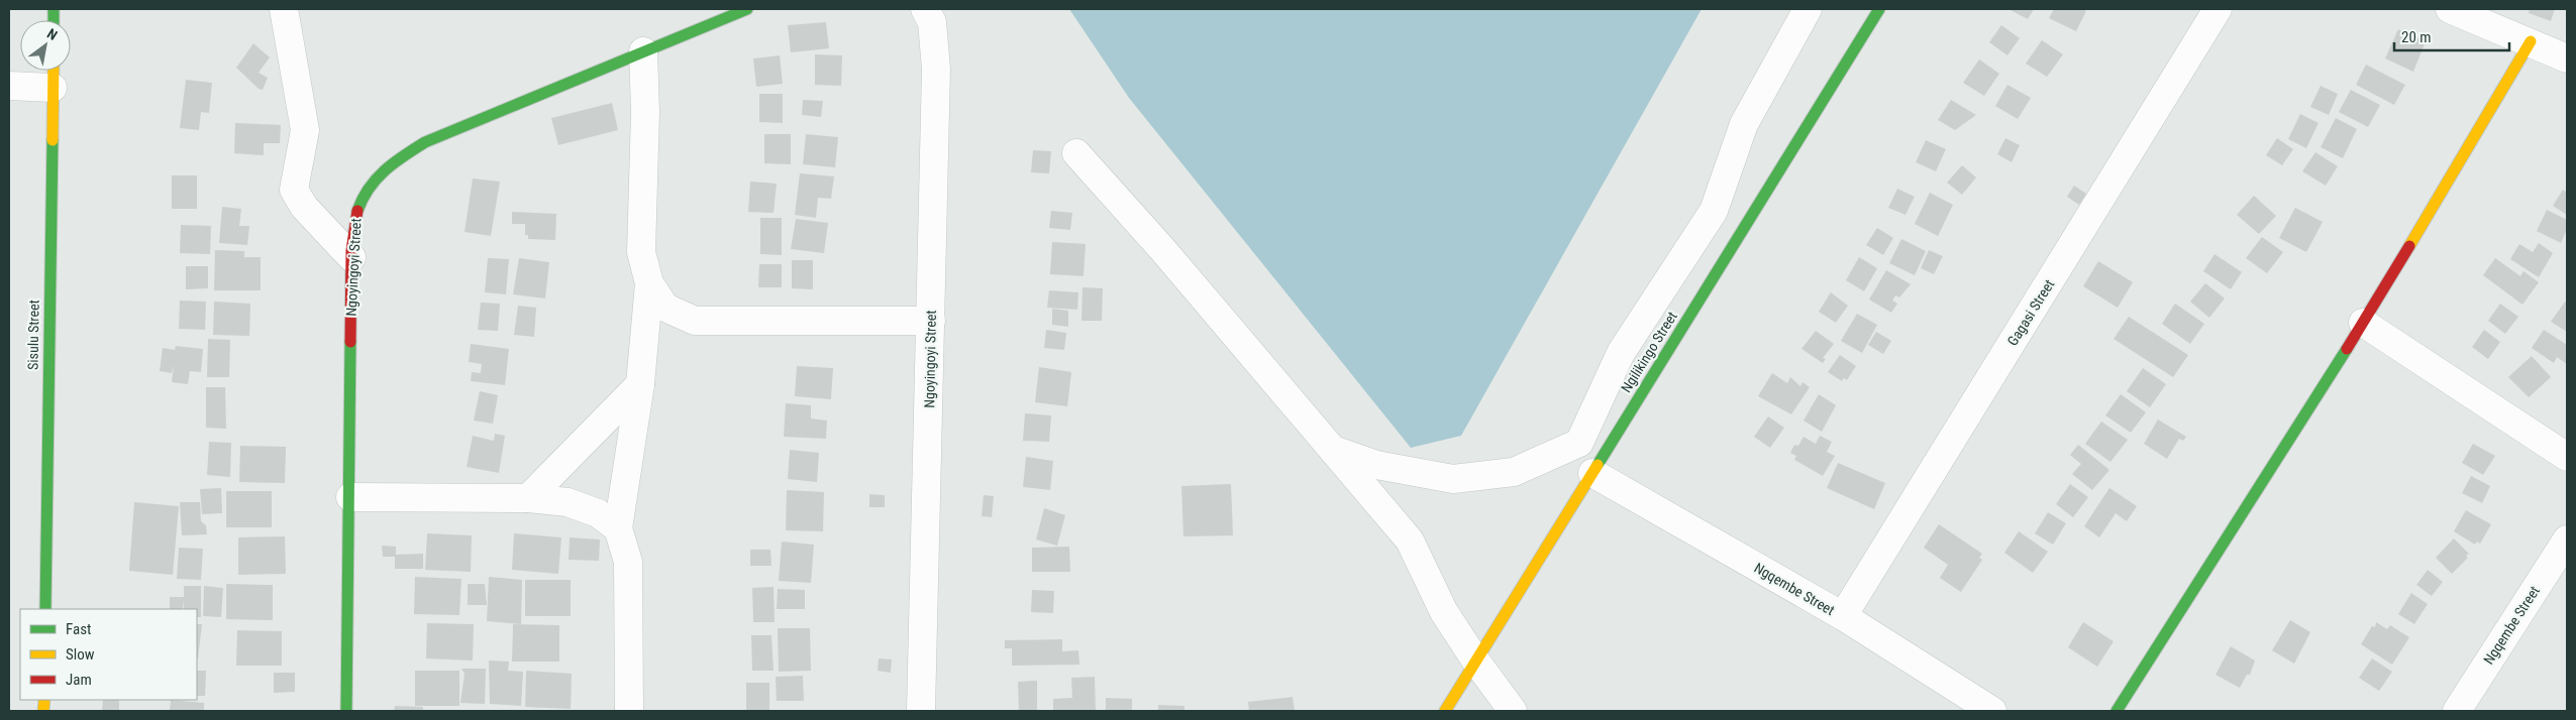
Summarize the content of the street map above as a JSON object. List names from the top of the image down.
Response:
{
  "streets": {
    "street": [
      "Ngoyingoyi Street",
      "Gagasi Street",
      "Sisulu Street",
      "Ngilikingo Street",
      "Ngqembe Street"
    ]
  },
  "crossings": [
    ["Gagasi Street", "Ngqembe Street"],
    ["Ngilikingo Street", "Ngqembe Street"]
  ],
  "legend": ["Fast", "Slow", "Jam"],
  "scale_bar": "20 m",
  "north": "top right"
}
